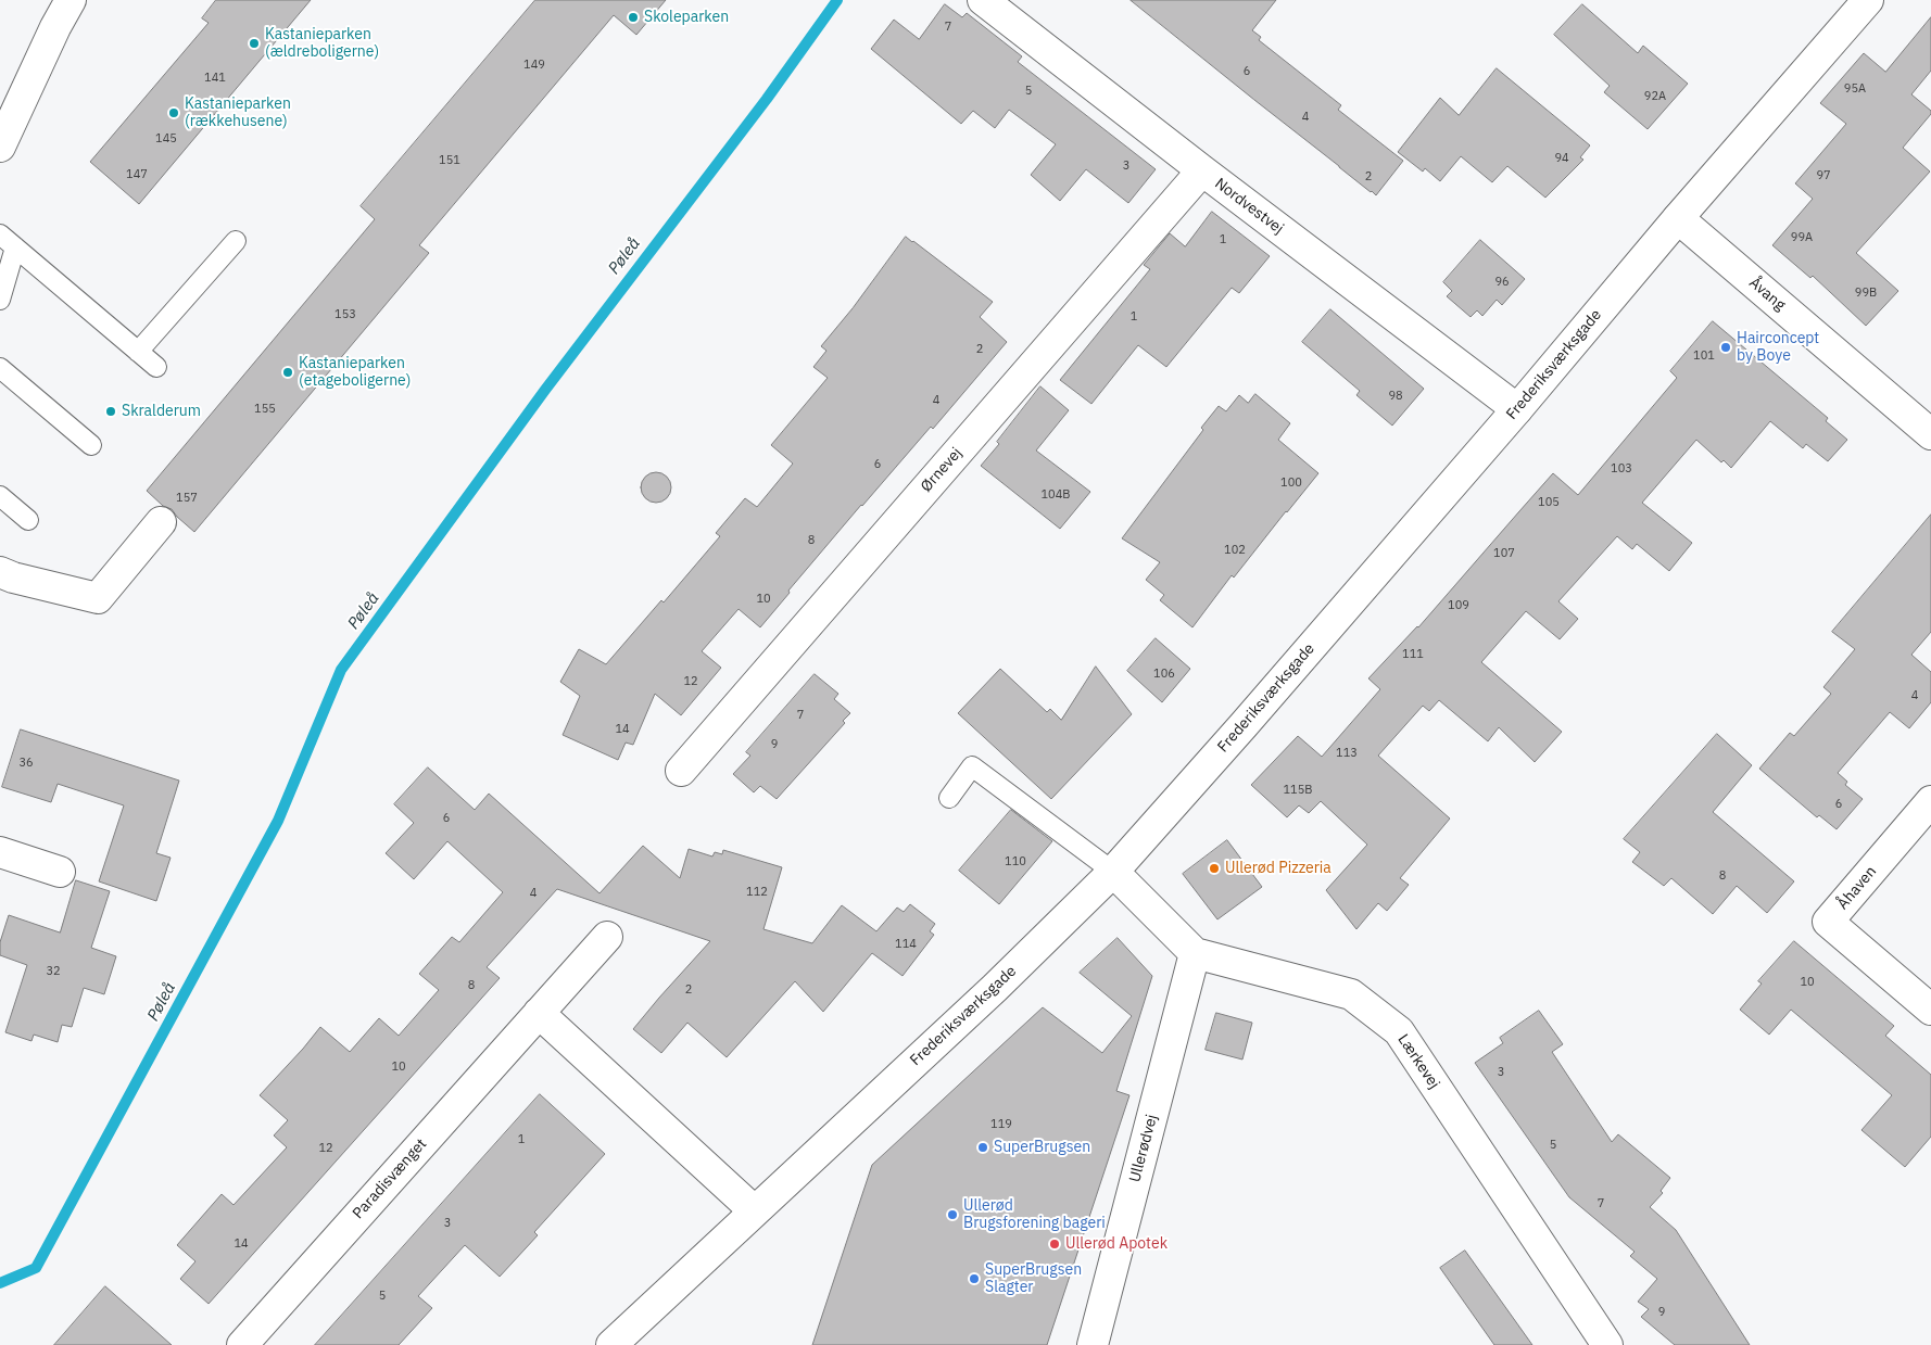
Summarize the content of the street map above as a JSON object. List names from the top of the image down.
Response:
{
  "streets": {
    "street": [
      "Nordvestvej",
      "Åvang",
      "Frederiksværksgade",
      "Ørnevej",
      "Åhaven",
      "Lærkevej",
      "Ullerødvej",
      "Paradisvænget"
    ]
  },
  "crossings": [
    ["Nordvestvej", "Frederiksværksgade"],
    ["Nordvestvej", "Ørnevej"],
    ["Åvang", "Frederiksværksgade"],
    ["Lærkevej", "Ullerødvej"]
  ],
  "water": ["Pøleå"],
  "places": [
    "Skoleparken",
    "Kastanieparken (ældreboligerne)",
    "Kastanieparken (rækkehusene)",
    "Hairconcept by Boye",
    "Kastanieparken (etageboligerne)",
    "Skralderum",
    "Ullerød Pizzeria",
    "SuperBrugsen",
    "Ullerød Brugsforening bageri",
    "Ullerød Apotek",
    "SuperBrugsen Slagter"
  ],
  "house_numbers": [
    "7",
    "149",
    "6",
    "141",
    "95A",
    "5",
    "92A",
    "4",
    "145",
    "94",
    "151",
    "3",
    "147",
    "97",
    "2",
    "99A",
    "1",
    "96",
    "99B",
    "153",
    "1",
    "2",
    "101",
    "98",
    "4",
    "155",
    "6",
    "103",
    "100",
    "104B",
    "157",
    "105",
    "8",
    "102",
    "107",
    "10",
    "109",
    "111",
    "106",
    "12",
    "4",
    "7",
    "14",
    "9",
    "113",
    "36",
    "115B",
    "6",
    "6",
    "110",
    "8",
    "112",
    "4",
    "114",
    "32",
    "10",
    "8",
    "2",
    "10",
    "3",
    "119",
    "1",
    "5",
    "12",
    "7",
    "3",
    "14",
    "5",
    "9"
  ]
}
